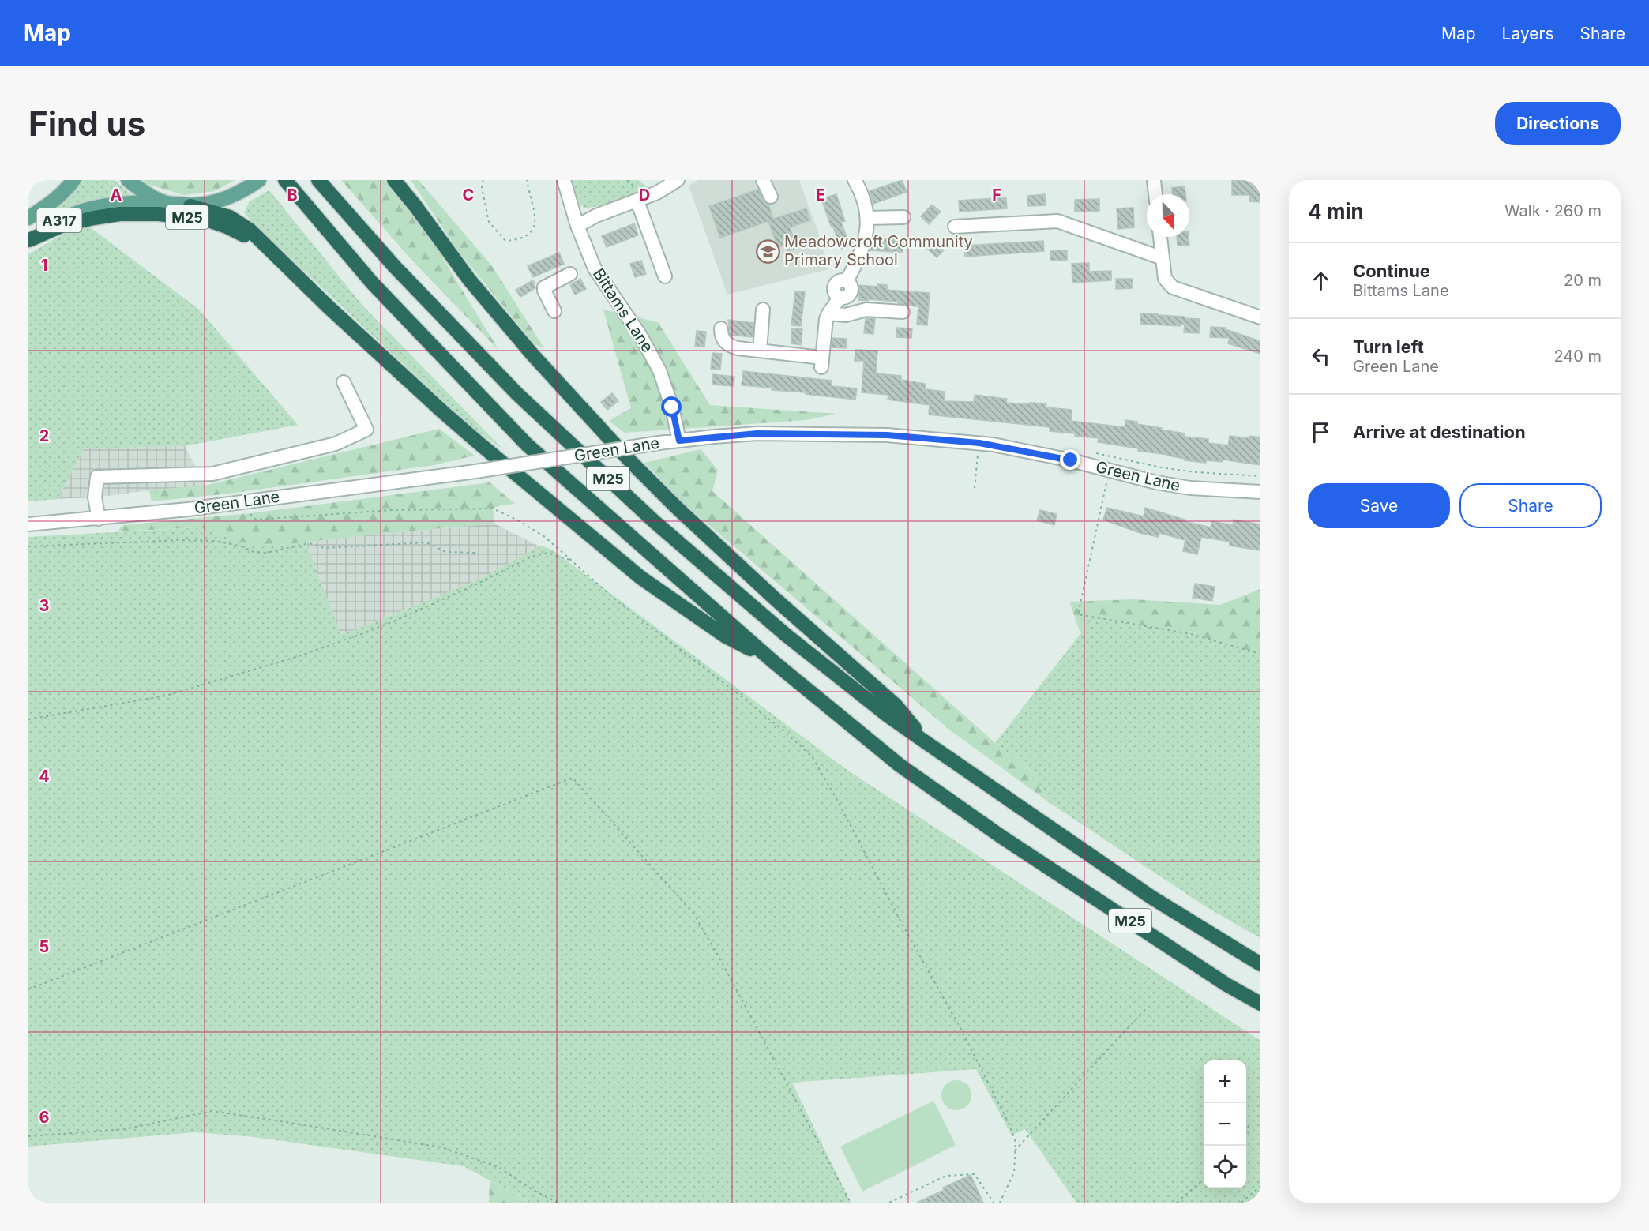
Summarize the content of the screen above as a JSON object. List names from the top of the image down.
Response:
{
  "streets": {
    "highway": ["M25"],
    "main road": ["A317"],
    "street": ["Bittams Lane", "Green Lane"]
  },
  "crossings": [
    ["M25", "A317"],
    ["Bittams Lane", "Green Lane"]
  ],
  "places": {
    "school or university": ["Meadowcroft Community Primary School"]
  },
  "north": "bottom",
  "page": {
    "header": "Map",
    "nav": ["Map", "Layers", "Share"],
    "buttons": [
      "Directions",
      ["Save", "Share"]
    ],
    "title": "Find us",
    "heading": ["4 min", "Walk · 260 m"],
    "list": [
      ["Continue", "Bittams Lane", "20 m"],
      ["Turn left", "Green Lane", "240 m"],
      "Arrive at destination"
    ],
    "map_buttons": ["+", "−"]
  },
  "grid": {
    "columns": [
      "A",
      "B",
      "C",
      "D",
      "E",
      "F"
    ],
    "rows": [
      "1",
      "2",
      "3",
      "4",
      "5",
      "6"
    ]
  }
}
